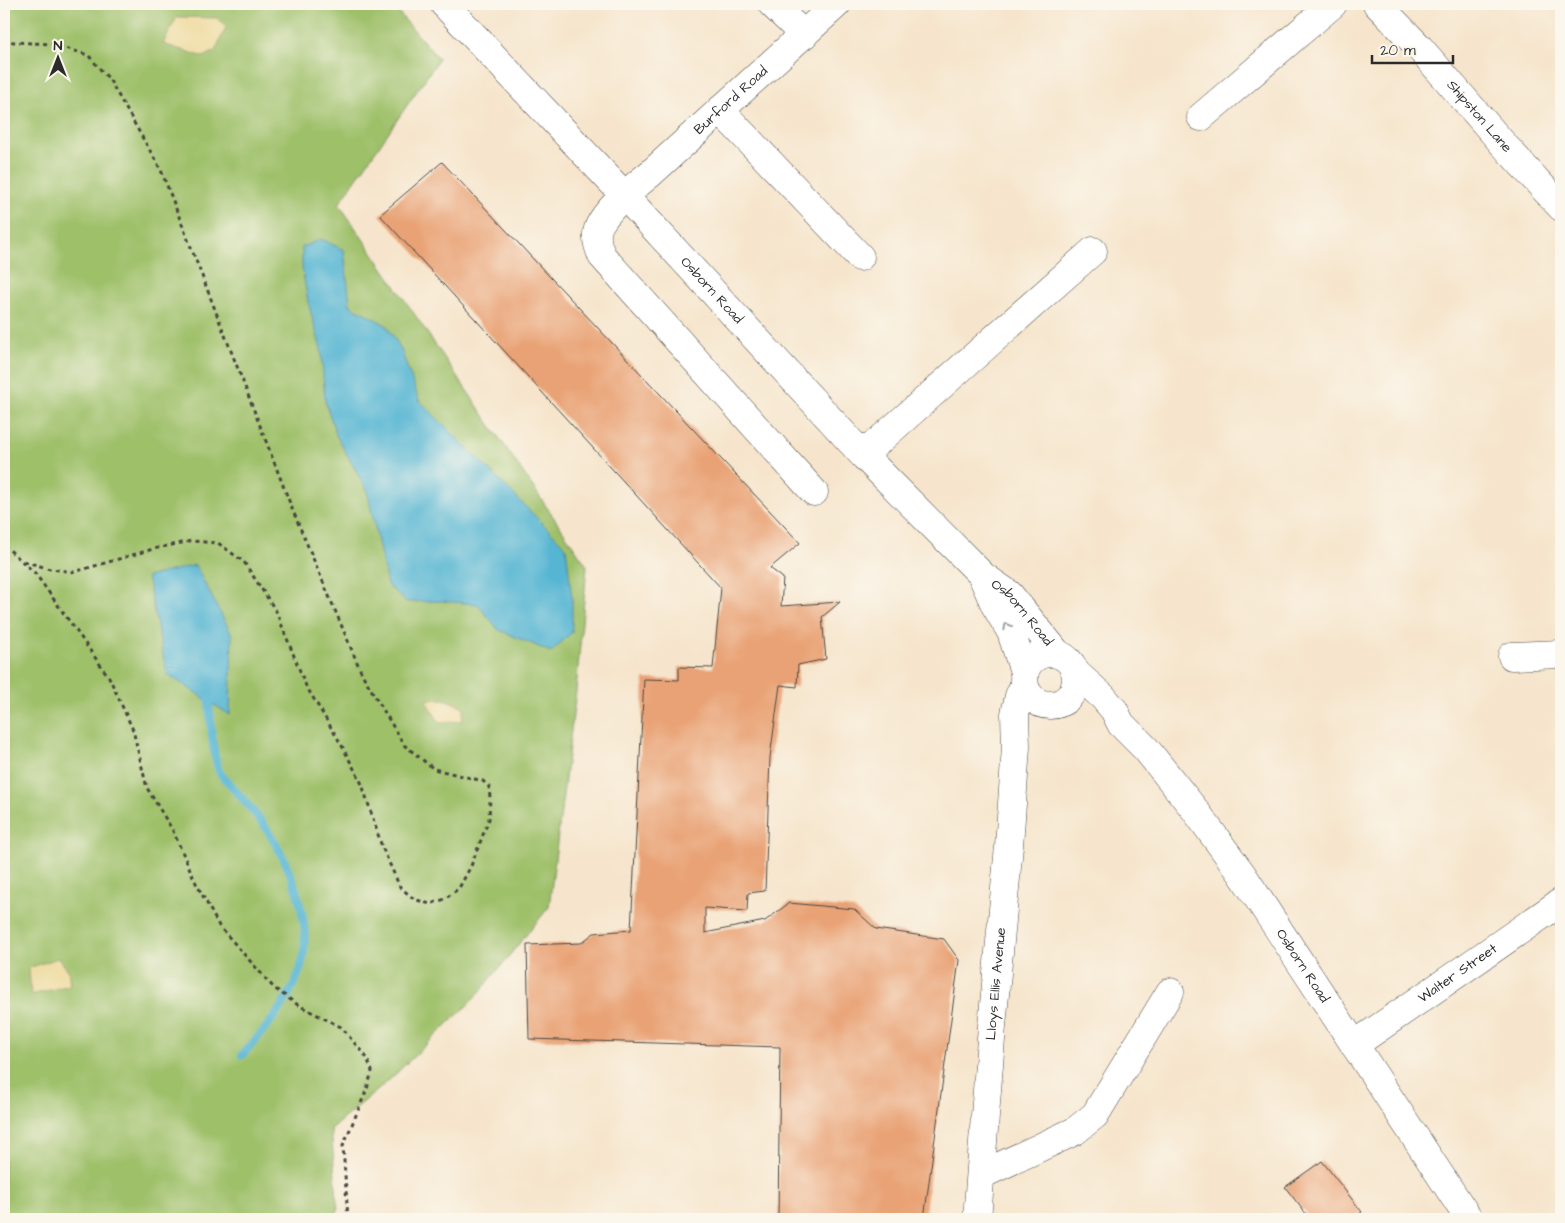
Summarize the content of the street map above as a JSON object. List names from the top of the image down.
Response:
{
  "streets": {
    "street": [
      "Burford Road",
      "Shipston Lane",
      "Osborn Road",
      "Walter Street",
      "Lloys Ellis Avenue"
    ]
  },
  "crossings": [
    ["Burford Road", "Osborn Road"],
    ["Osborn Road", "Walter Street"],
    ["Osborn Road", "Lloys Ellis Avenue"]
  ],
  "scale_bar": "20 m",
  "north": "top"
}
